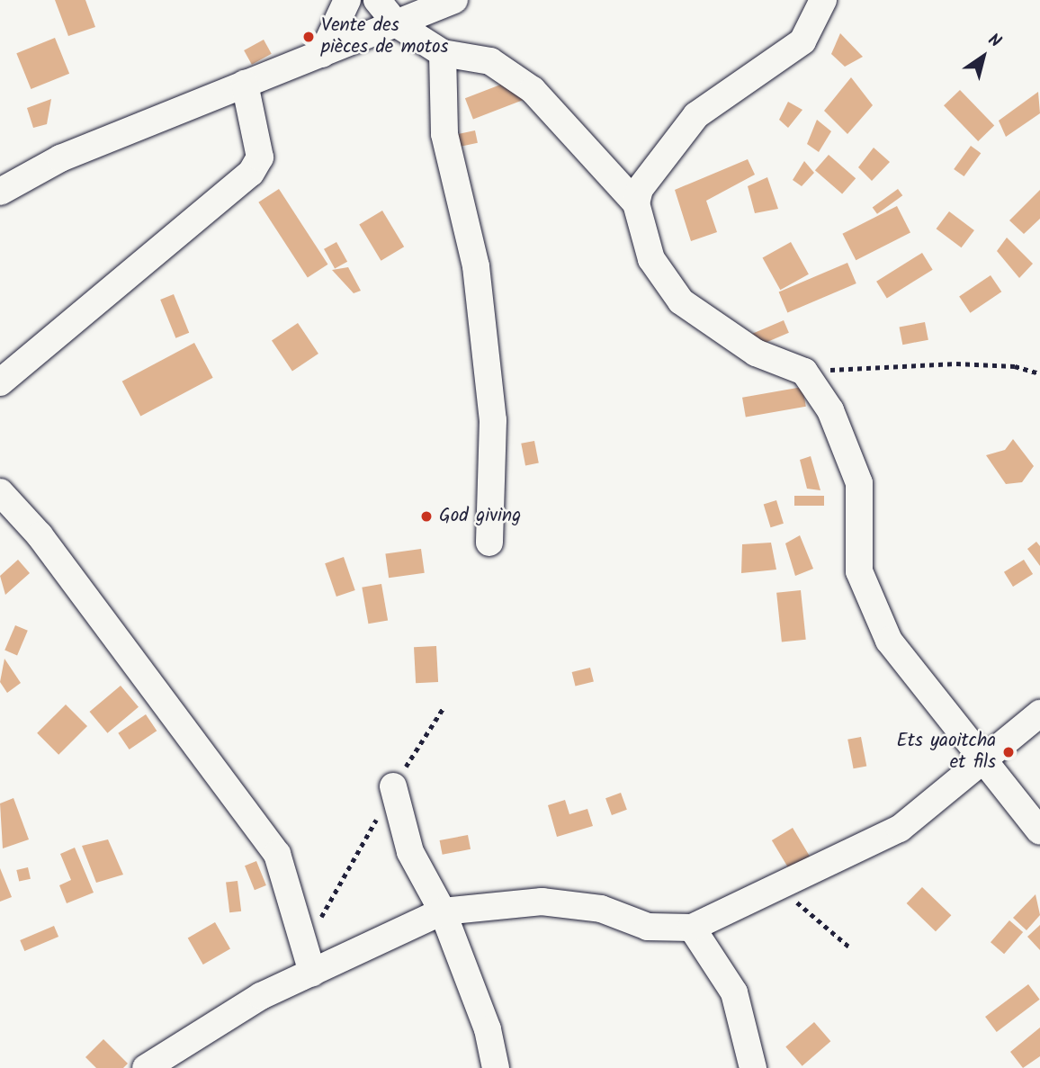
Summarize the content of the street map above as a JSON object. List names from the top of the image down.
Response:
{
  "places": ["Vente des pièces de motos", "God giving", "Ets yaoitcha et fils"],
  "north": "top right"
}
